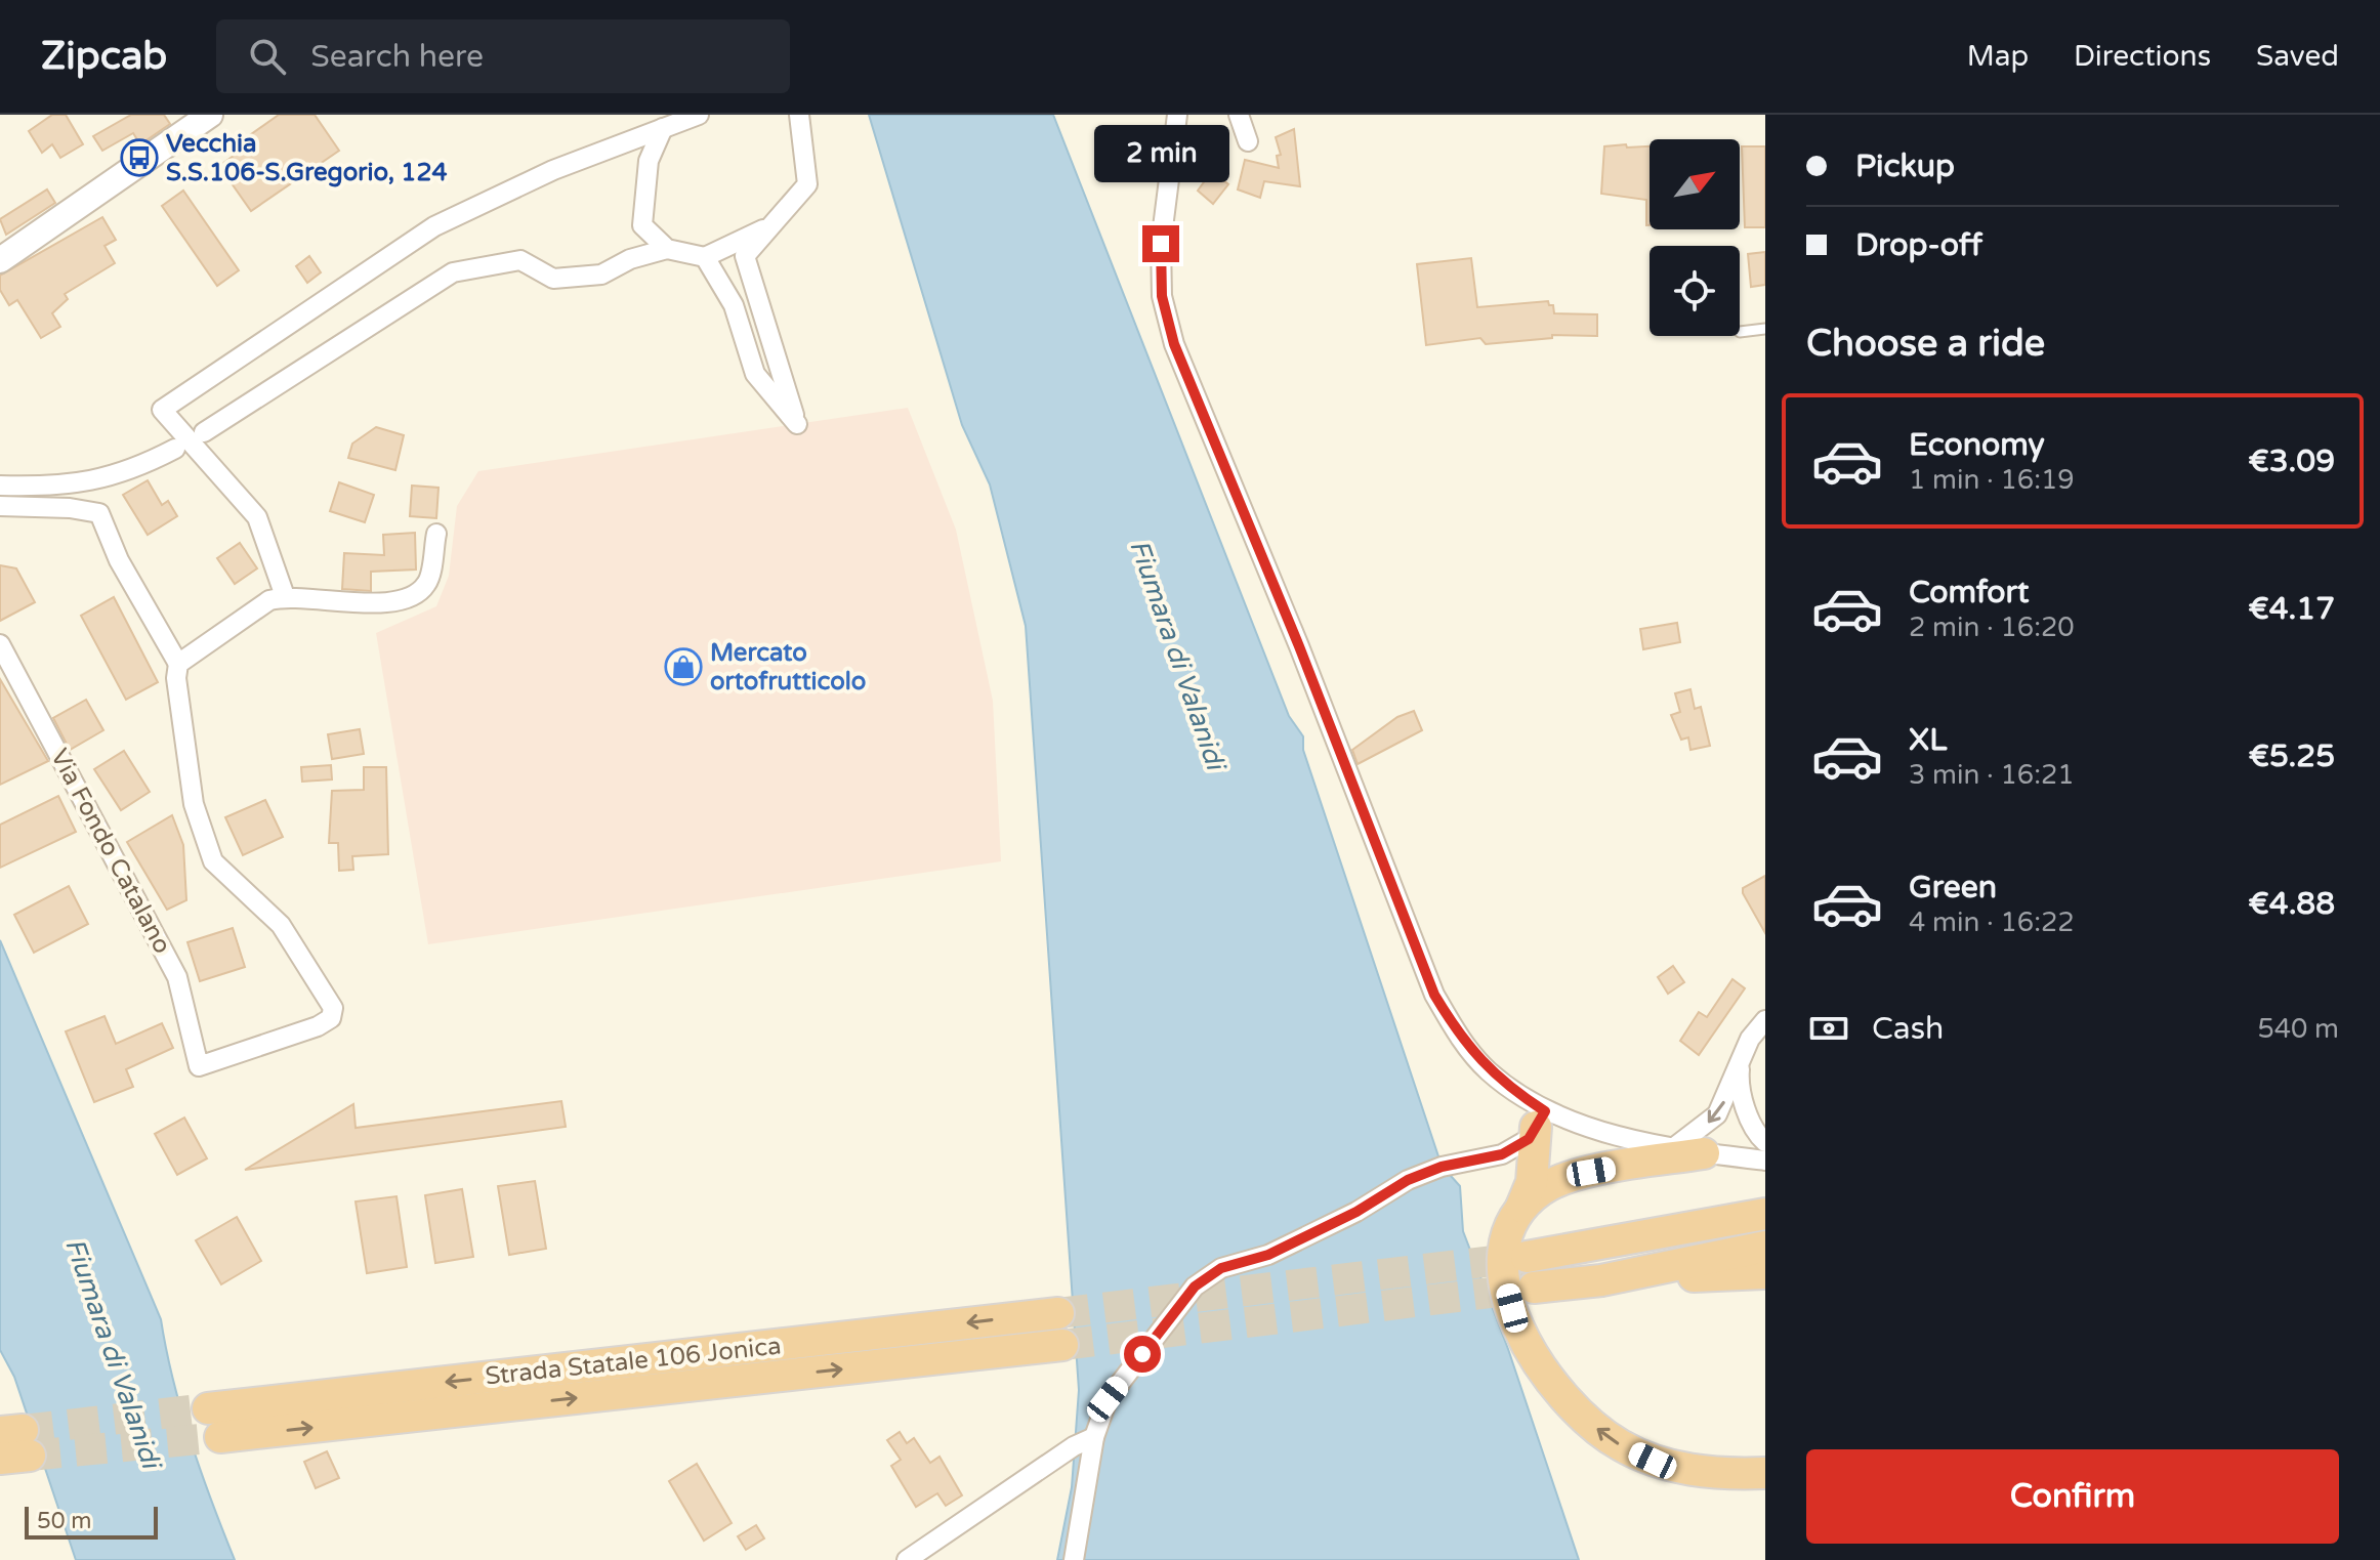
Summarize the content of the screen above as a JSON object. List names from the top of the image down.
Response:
{
  "streets": {
    "highway": ["Strada Statale 106 Jonica"],
    "street": ["Via Fondo Catalano"]
  },
  "water": ["Fiumara di Valanidi"],
  "places": {
    "bus stop": ["Vecchia S.S.106-S.Gregorio, 124"],
    "shop": ["Mercato ortofrutticolo"]
  },
  "scale_bar": "50 m",
  "north": "top right",
  "page": {
    "header": "Zipcab",
    "search": "Search here",
    "nav": ["Map", "Directions", "Saved"],
    "banner": ["Pickup", "Drop-off"],
    "bubble": "2 min",
    "heading": "Choose a ride",
    "list": [
      {
        "name": "Economy",
        "note": "1 min · 16:19",
        "value": "€3.09"
      },
      {
        "name": "Comfort",
        "note": "2 min · 16:20",
        "value": "€4.17"
      },
      {
        "name": "XL",
        "note": "3 min · 16:21",
        "value": "€5.25"
      },
      {
        "name": "Green",
        "note": "4 min · 16:22",
        "value": "€4.88"
      }
    ],
    "pay": ["Cash", "540 m"],
    "buttons": "Confirm",
    "scale": "50 m"
  }
}
